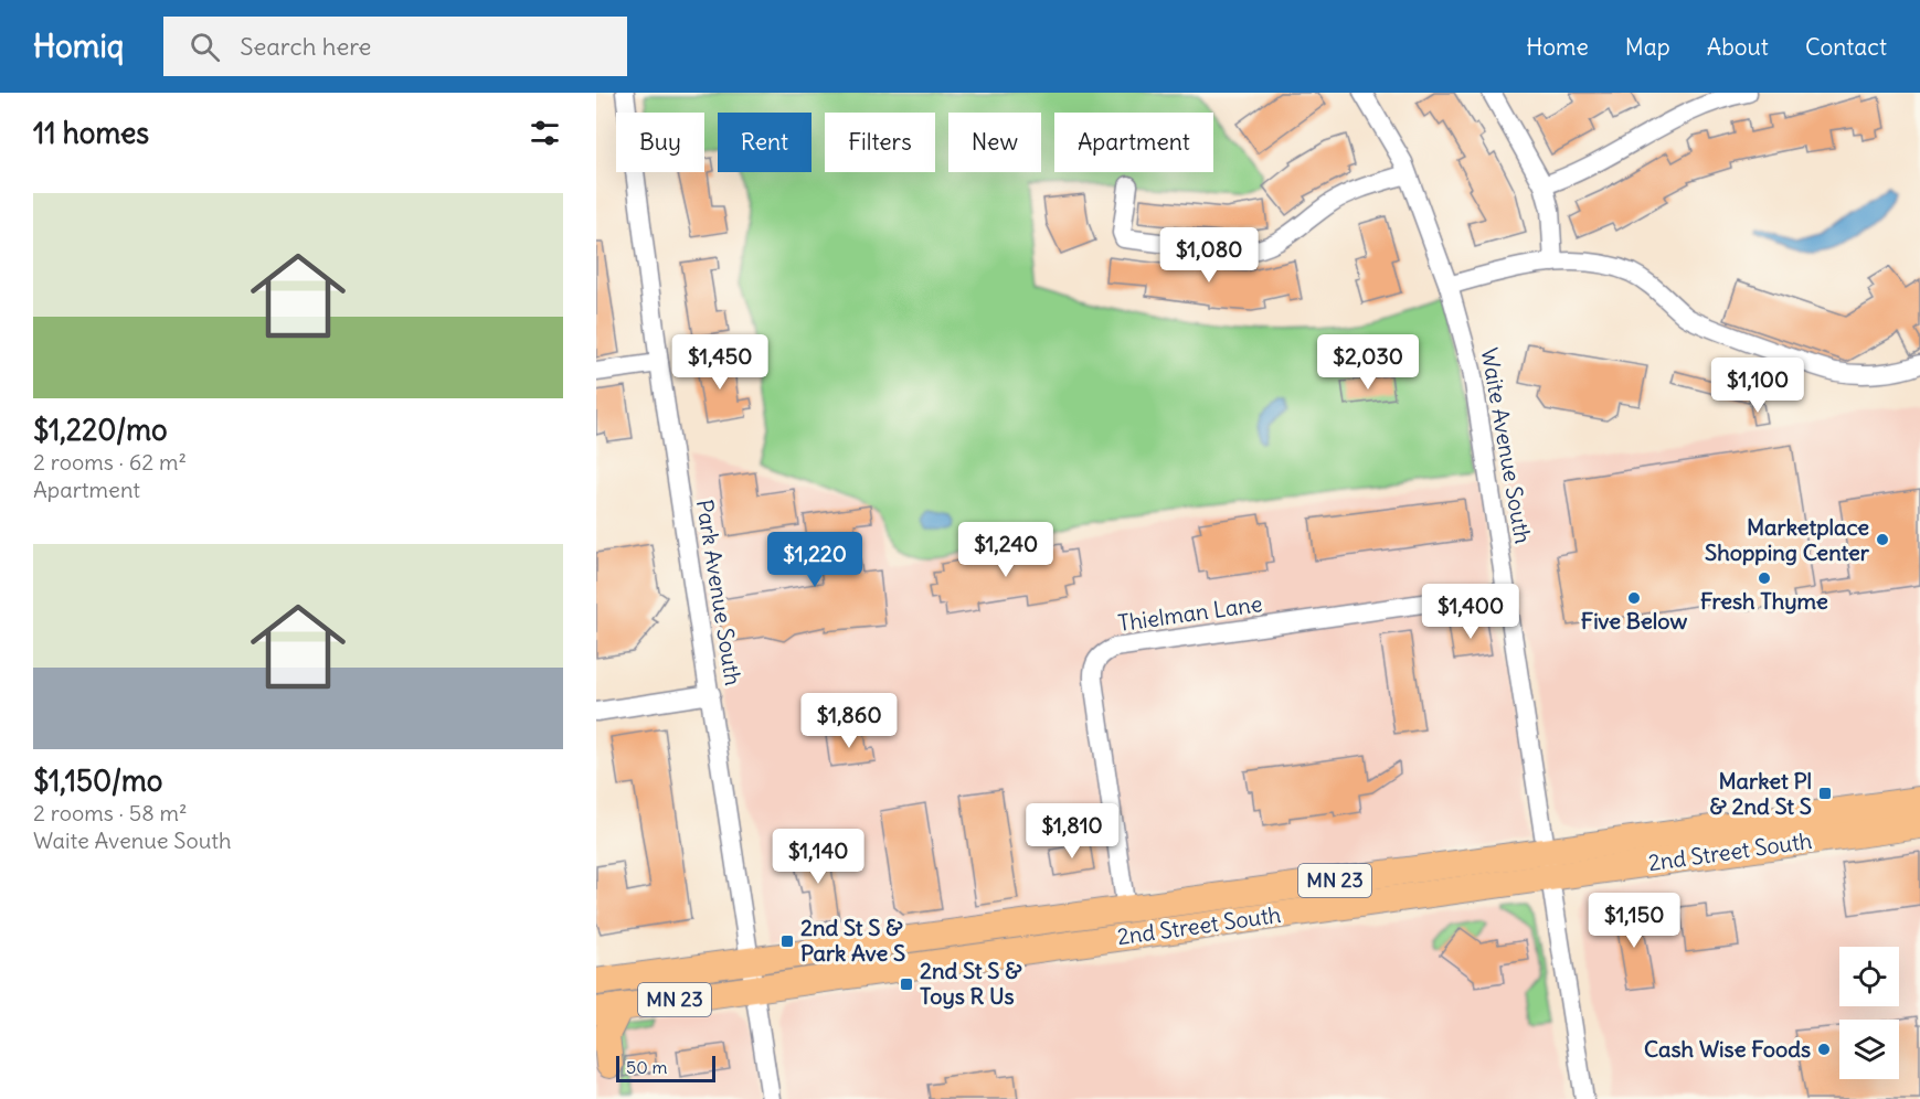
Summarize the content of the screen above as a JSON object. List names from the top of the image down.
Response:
{
  "streets": {
    "highway": ["2nd Street South", "MN 23"],
    "street": ["Waite Avenue South", "Park Avenue South", "Thielman Lane"]
  },
  "crossings": [
    ["Waite Avenue South", "Thielman Lane"],
    ["Waite Avenue South", "2nd Street South"],
    ["Park Avenue South", "2nd Street South"],
    ["Thielman Lane", "2nd Street South"]
  ],
  "places": {
    "other": [
      "Marketplace Shopping Center",
      "Fresh Thyme",
      "Five Below",
      "Cash Wise Foods"
    ],
    "transit": ["Market Pl & 2nd St S", "2nd St S & Park Ave S", "2nd St S & Toys R Us"]
  },
  "scale_bar": "50 m",
  "page": {
    "header": "Homiq",
    "search": "Search here",
    "nav": [
      "Home",
      "Map",
      "About",
      "Contact"
    ],
    "heading": "11 homes",
    "chip": [
      "Buy",
      "Rent",
      "Filters",
      "New",
      "Apartment"
    ],
    "list": [
      {
        "name": "$1,220/mo",
        "note": "2 rooms · 62 m² · Apartment"
      },
      {
        "name": "$1,150/mo",
        "note": "2 rooms · 58 m² · Waite Avenue South"
      }
    ],
    "price": [
      "$1,080",
      "$1,450",
      "$2,030",
      "$1,100",
      "$1,240",
      "$1,220",
      "$1,400",
      "$1,860",
      "$1,810",
      "$1,140",
      "$1,150"
    ],
    "scale": "50 m"
  }
}
